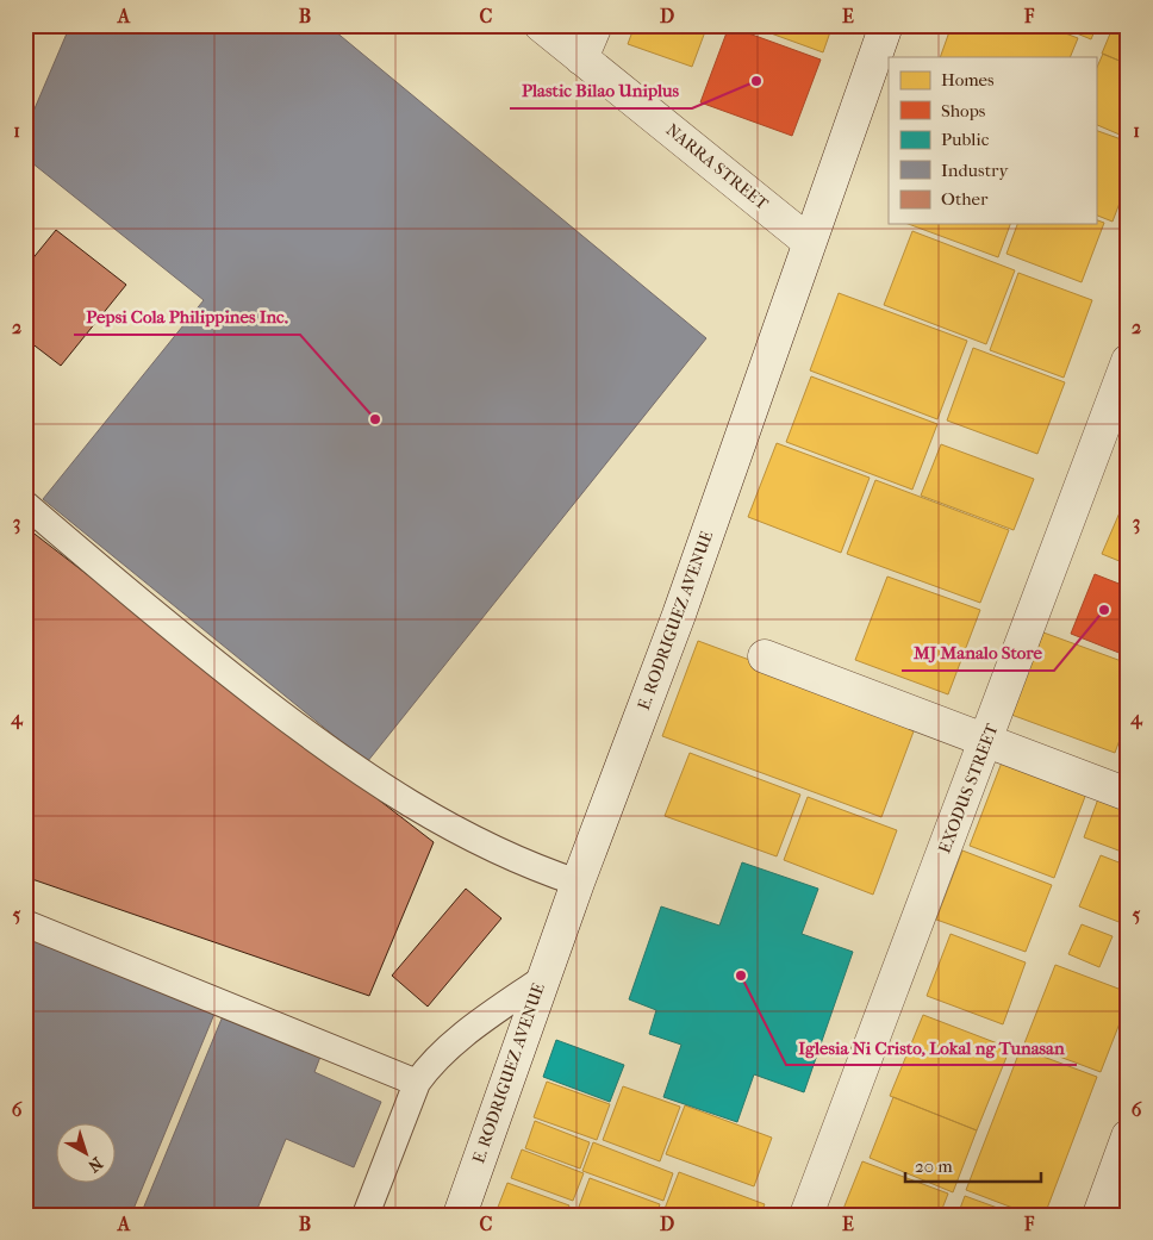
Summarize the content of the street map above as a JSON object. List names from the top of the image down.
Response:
{
  "streets": {
    "street": ["NARRA STREET", "E. RODRIGUEZ AVENUE", "EXODUS STREET"]
  },
  "crossings": [
    ["NARRA STREET", "E. RODRIGUEZ AVENUE"]
  ],
  "places": [
    "Plastic Bilao Uniplus",
    "Pepsi Cola Philippines Inc.",
    "MJ Manalo Store",
    "Iglesia Ni Cristo, Lokal ng Tunasan"
  ],
  "legend": [
    "Homes",
    "Shops",
    "Public",
    "Industry",
    "Other"
  ],
  "scale_bar": "20 m",
  "north": "bottom right",
  "grid": {
    "columns": [
      "A",
      "B",
      "C",
      "D",
      "E",
      "F"
    ],
    "rows": [
      "1",
      "2",
      "3",
      "4",
      "5",
      "6"
    ]
  }
}
